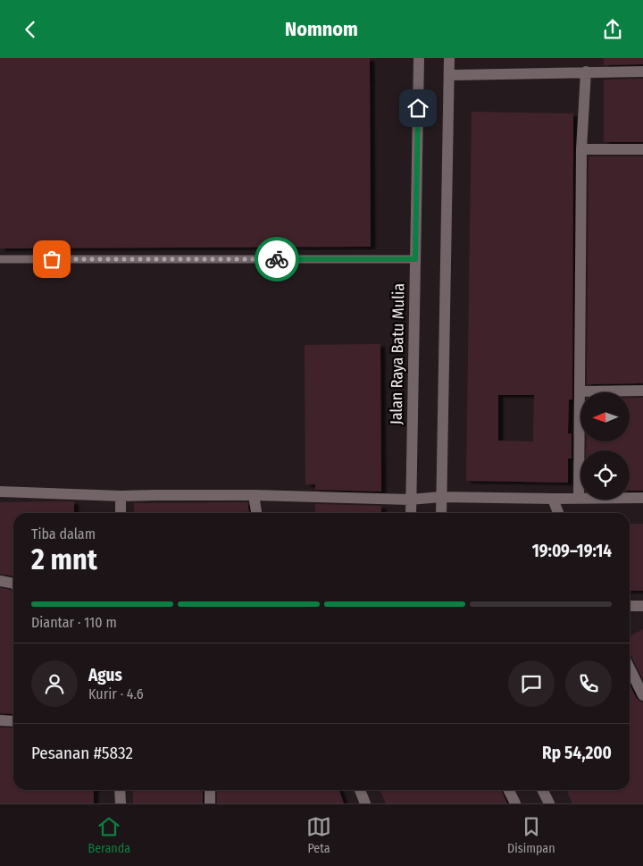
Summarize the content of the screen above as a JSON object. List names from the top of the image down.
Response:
{
  "streets": {
    "street": ["Jalan Raya Batu Mulia"]
  },
  "north": "left",
  "page": {
    "header": "Nomnom",
    "heading": ["2 mnt", "Tiba dalam", "19:09–19:14"],
    "panel": [
      "Agus",
      "Kurir · 4.6",
      "Pesanan #5832",
      "Rp 54,200"
    ],
    "bar": "Diantar · 110 m",
    "tabs": ["Beranda", "Peta", "Disimpan"]
  }
}
